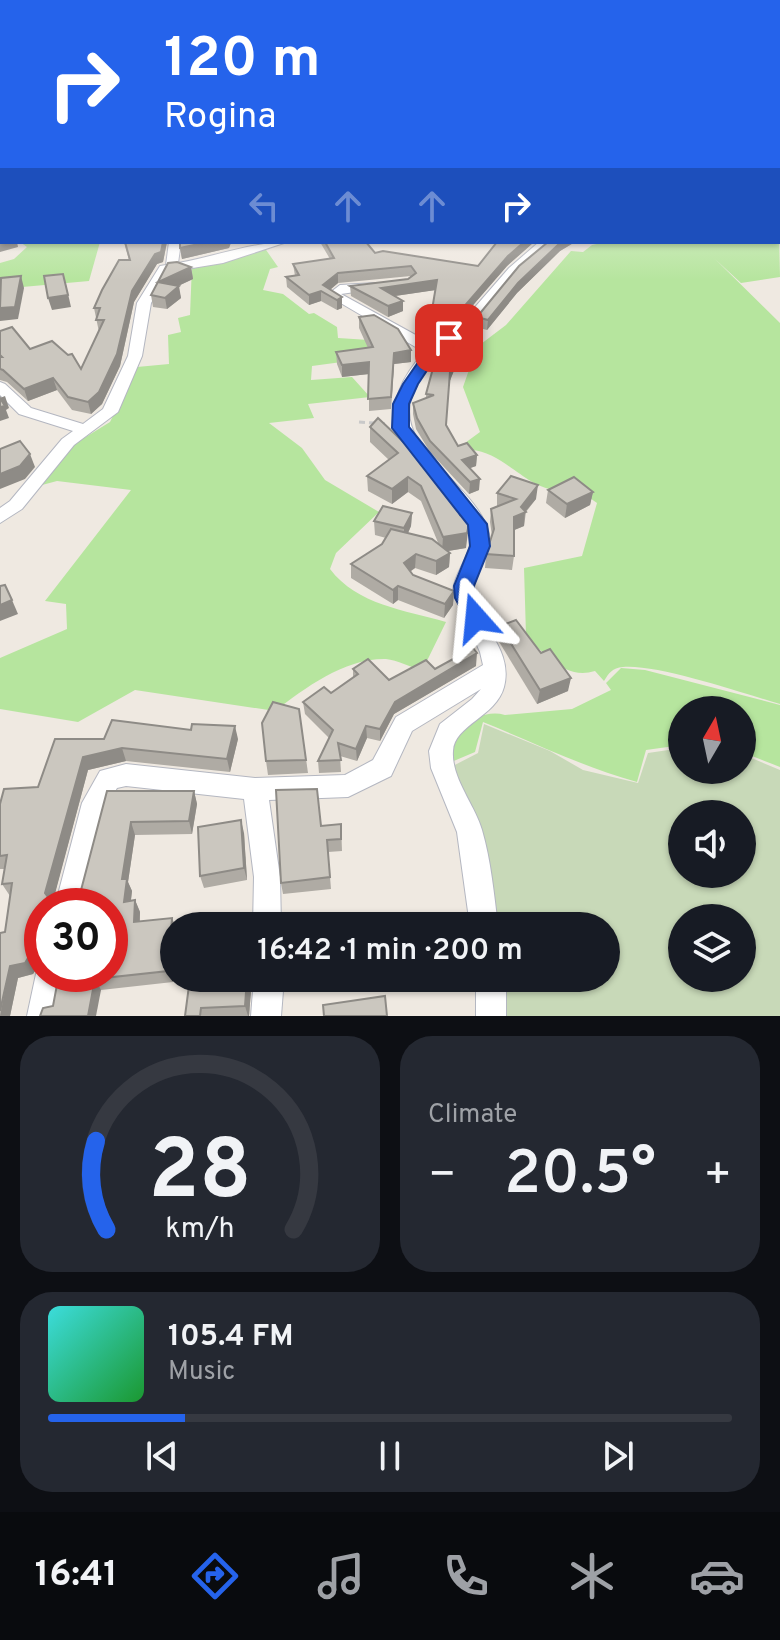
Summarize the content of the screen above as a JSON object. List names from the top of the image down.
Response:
{
  "north": "top",
  "page": {
    "turn": ["120 m", "Rogina"],
    "limit": "30",
    "trip": "16:42 · 1 min · 200 m",
    "tile": "Climate",
    "heat": ["−", "20.5°", "+"],
    "song": ["105.4 FM", "Music"],
    "tabs": "16:41",
    "gauge": ["28", "km/h"]
  }
}
